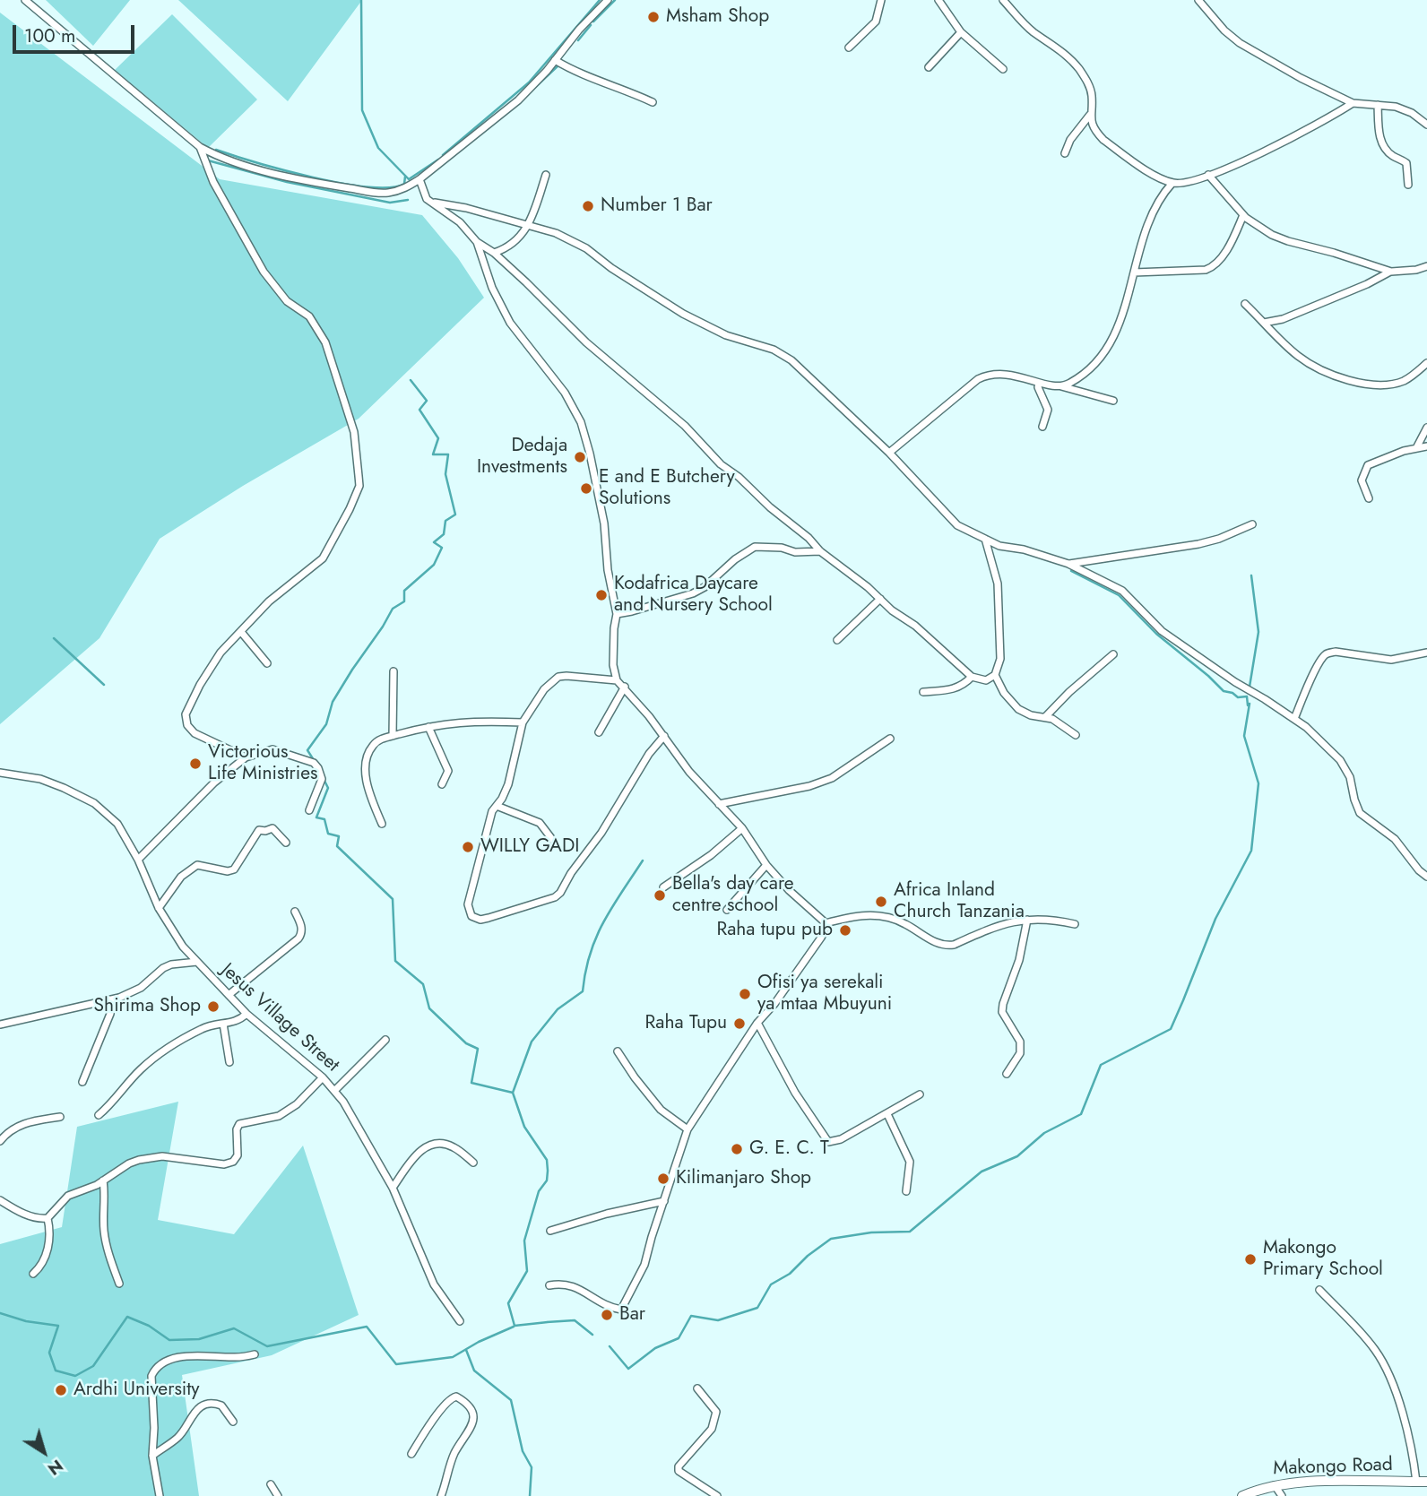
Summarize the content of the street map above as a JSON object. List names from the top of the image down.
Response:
{
  "streets": {
    "street": ["Jesus Village Street", "Makongo Road"]
  },
  "places": [
    "Msham Shop",
    "Number 1 Bar",
    "Dedaja Investments",
    "E and E Butchery Solutions",
    "Kodafrica Daycare and Nursery School",
    "Victorious Life Ministries",
    "WILLY GADI",
    "Bella's day care centre school",
    "Africa Inland Church Tanzania",
    "Raha tupu pub",
    "Ofisi ya serekali ya mtaa Mbuyuni",
    "Shirima Shop",
    "Raha Tupu",
    "G. E. C. T",
    "Kilimanjaro Shop",
    "Makongo Primary School",
    "Bar",
    "Ardhi University"
  ],
  "scale_bar": "100 m",
  "north": "bottom right"
}
